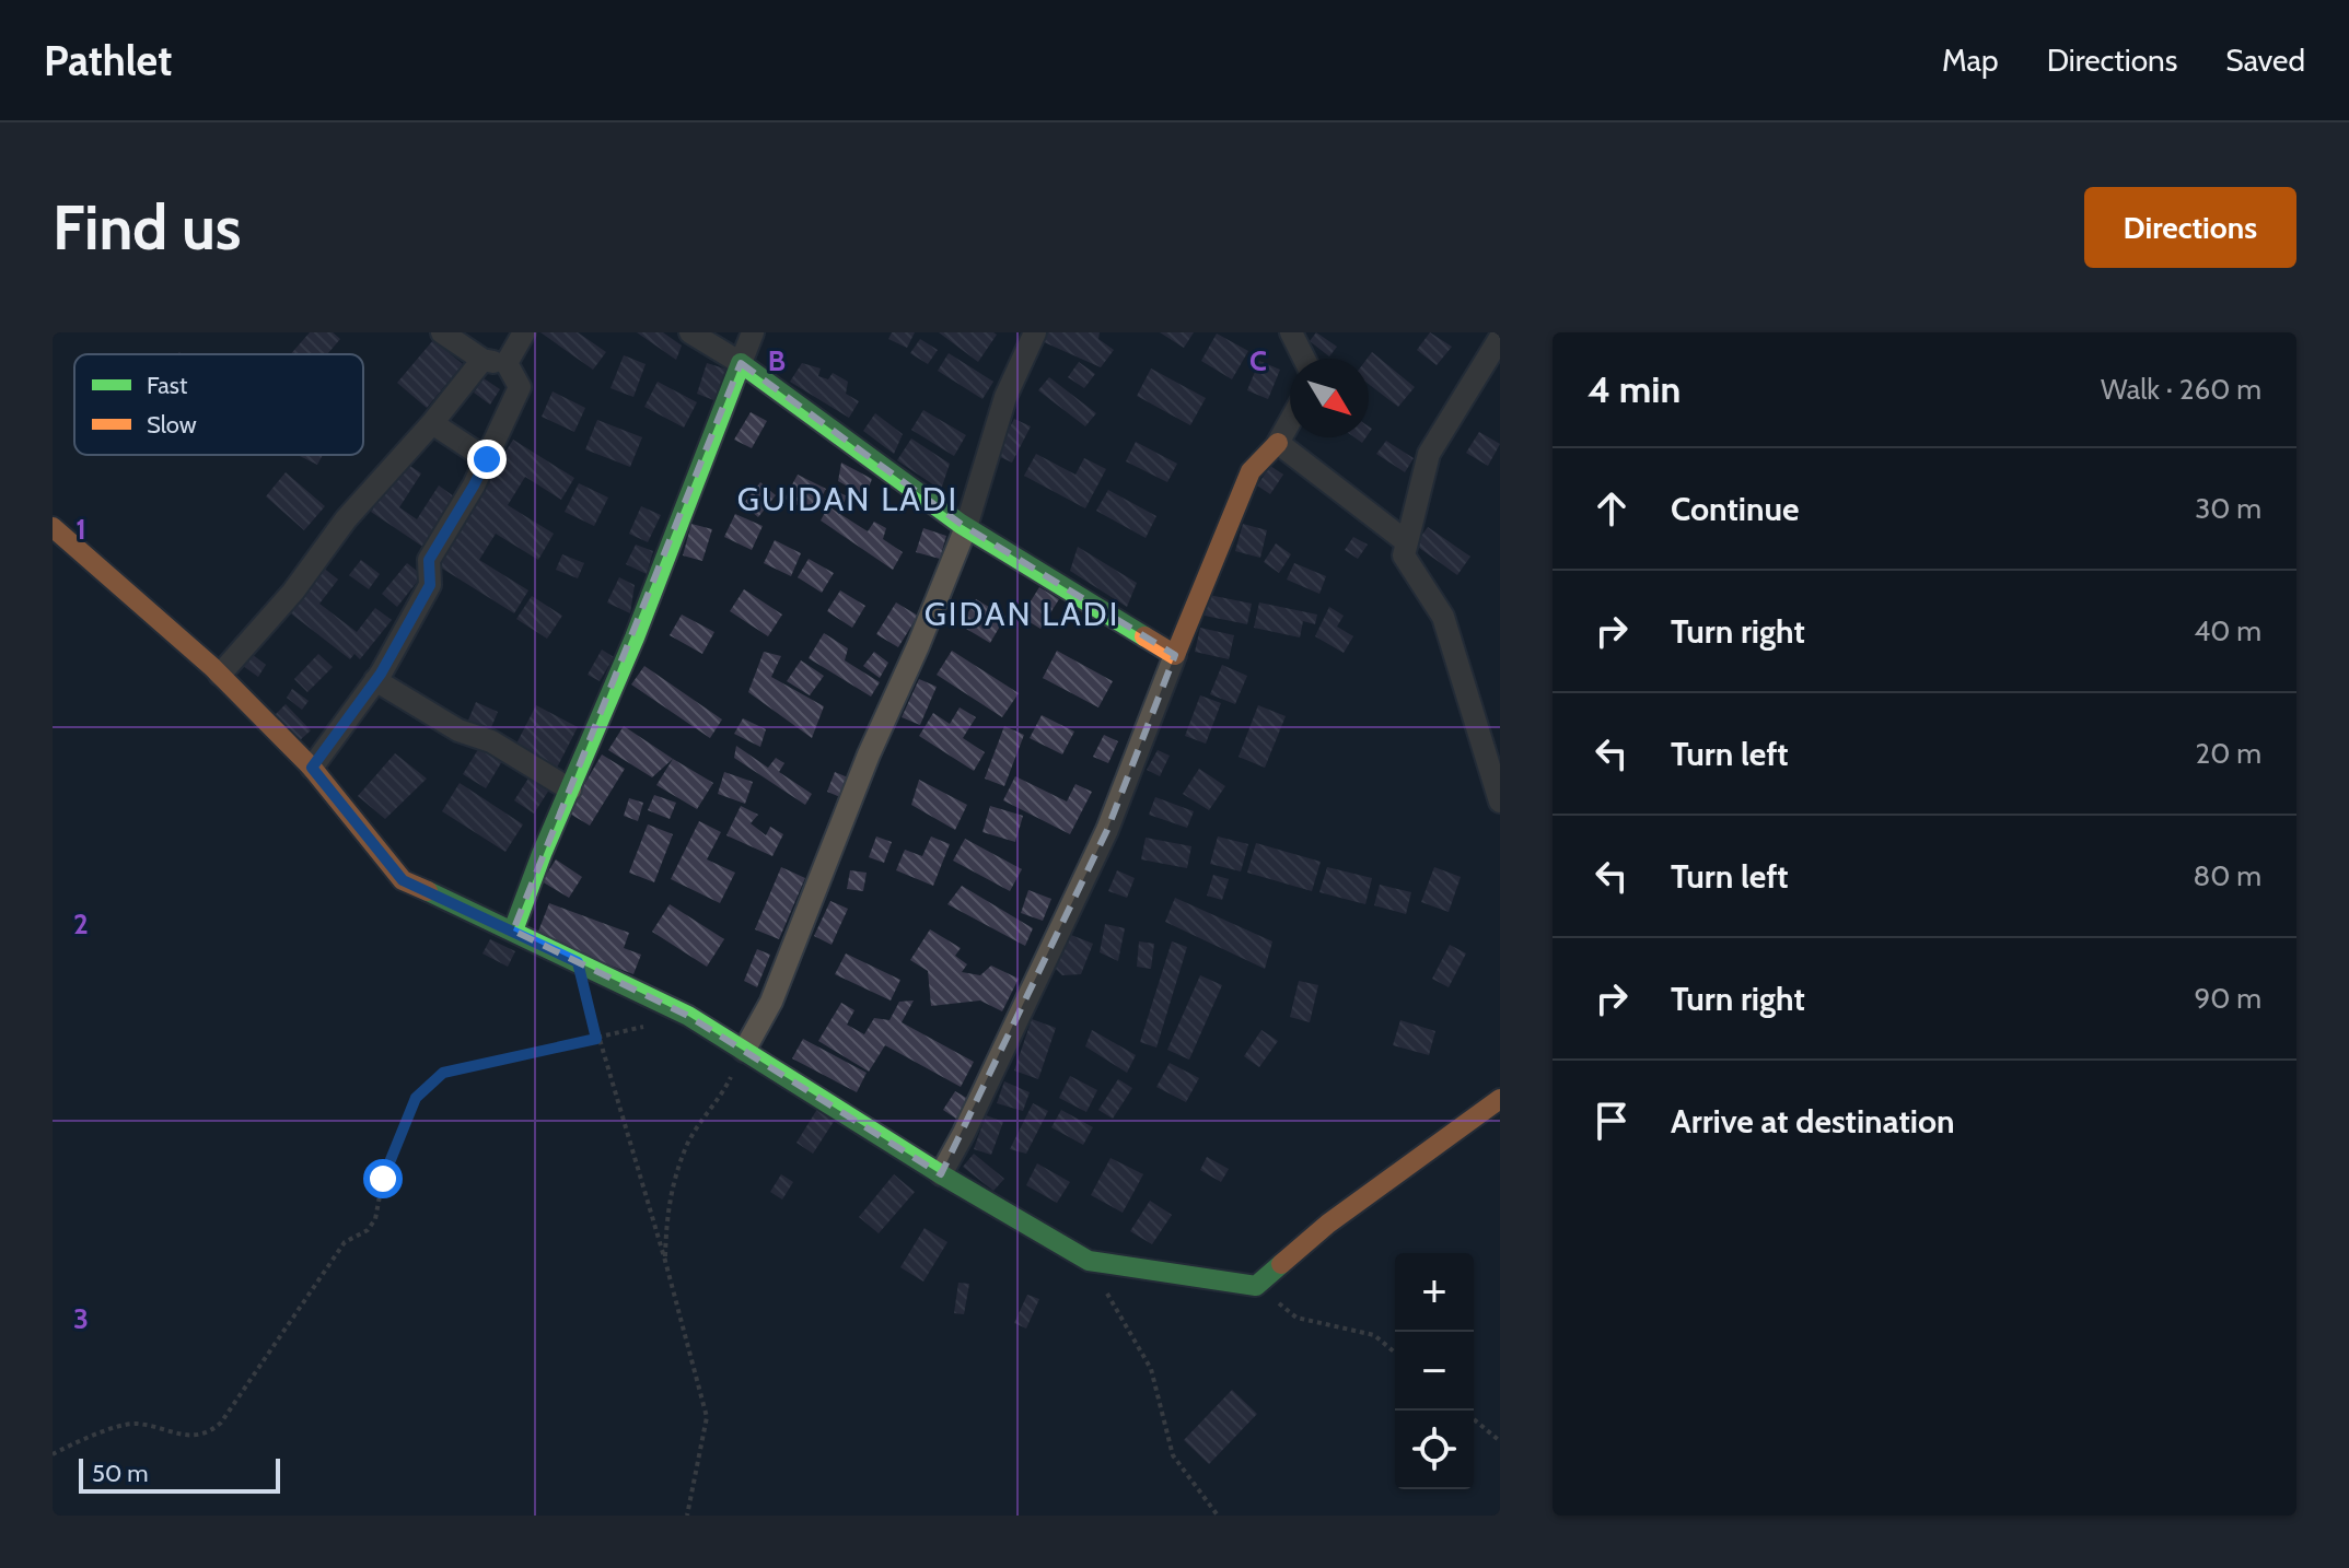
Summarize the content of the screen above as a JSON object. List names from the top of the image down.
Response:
{
  "districts": ["GUIDAN LADI", "GIDAN LADI"],
  "legend": ["Fast", "Slow"],
  "scale_bar": "50 m",
  "north": "bottom right",
  "page": {
    "header": "Pathlet",
    "nav": ["Map", "Directions", "Saved"],
    "buttons": "Directions",
    "title": "Find us",
    "heading": ["4 min", "Walk · 260 m"],
    "list": [
      ["Continue", "30 m"],
      ["Turn right", "40 m"],
      ["Turn left", "20 m"],
      ["Turn left", "80 m"],
      ["Turn right", "90 m"],
      "Arrive at destination"
    ],
    "map_buttons": ["+", "−"],
    "scale": "50 m"
  },
  "grid": {
    "columns": ["B", "C"],
    "rows": ["1", "2", "3"]
  }
}
